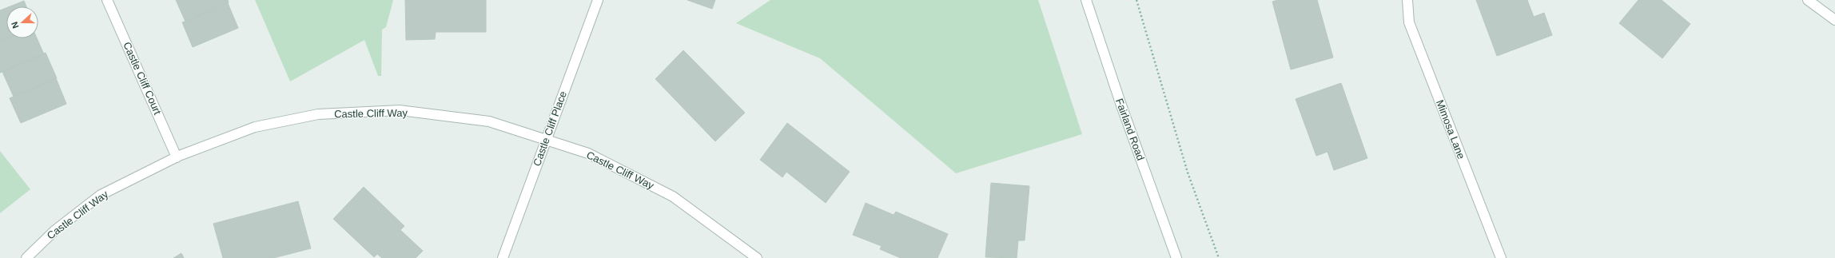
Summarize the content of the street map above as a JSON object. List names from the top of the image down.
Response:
{
  "streets": {
    "street": [
      "Castle Cliff Court",
      "Castle Cliff Way",
      "Castle Cliff Place",
      "Fairland Road",
      "Mimosa Lane"
    ]
  },
  "crossings": [
    ["Castle Cliff Court", "Castle Cliff Way"],
    ["Castle Cliff Way", "Castle Cliff Place"]
  ],
  "north": "left"
}
